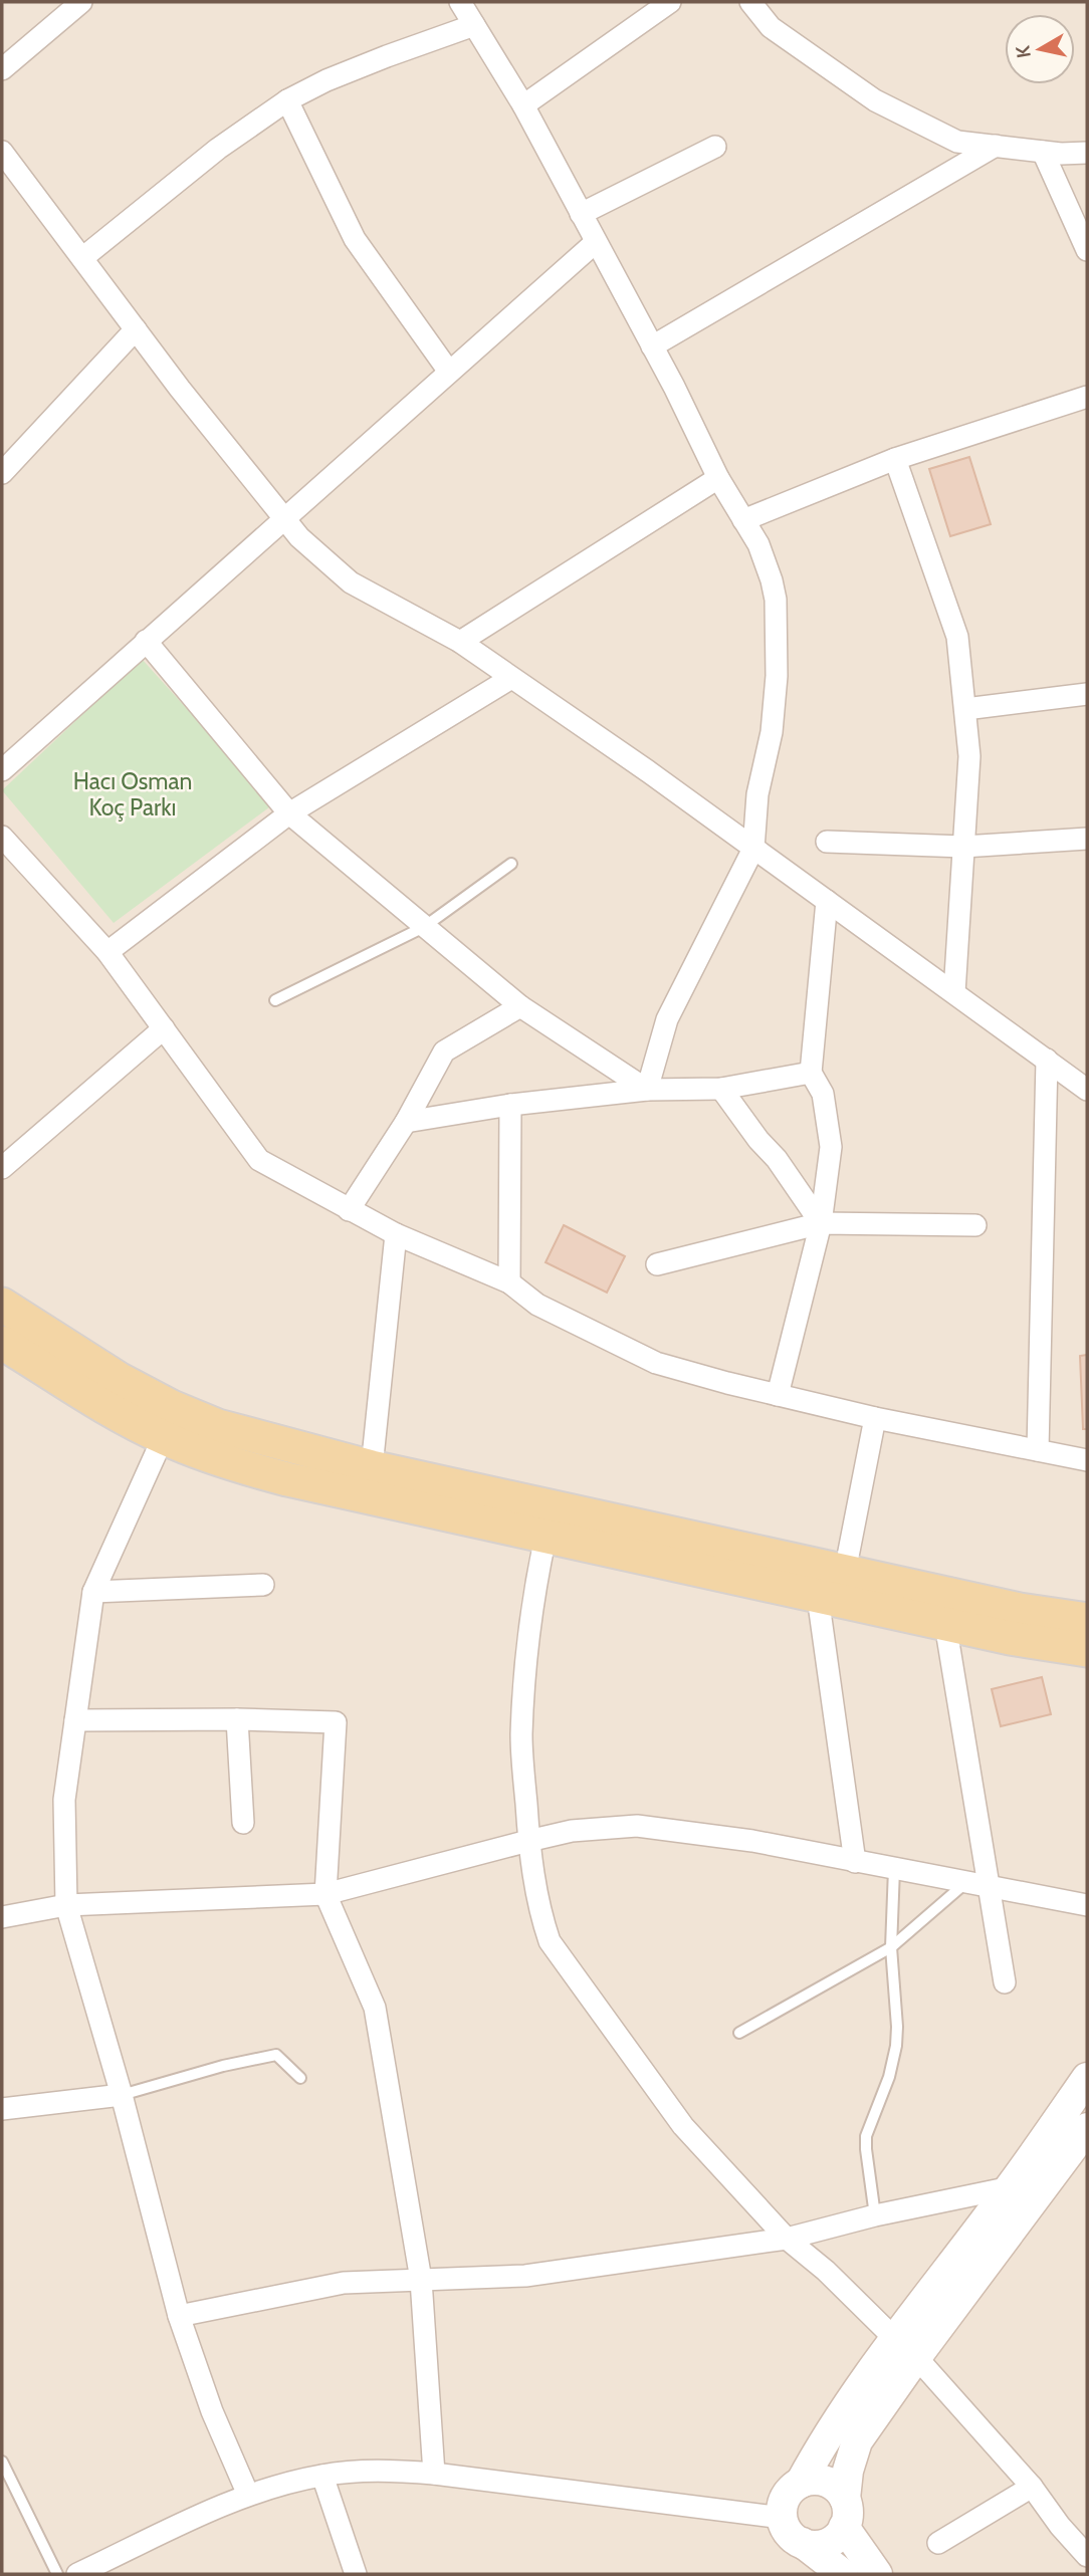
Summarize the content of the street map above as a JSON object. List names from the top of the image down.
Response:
{
  "parks": ["Hacı Osman Koç Parkı"],
  "north": "left"
}
